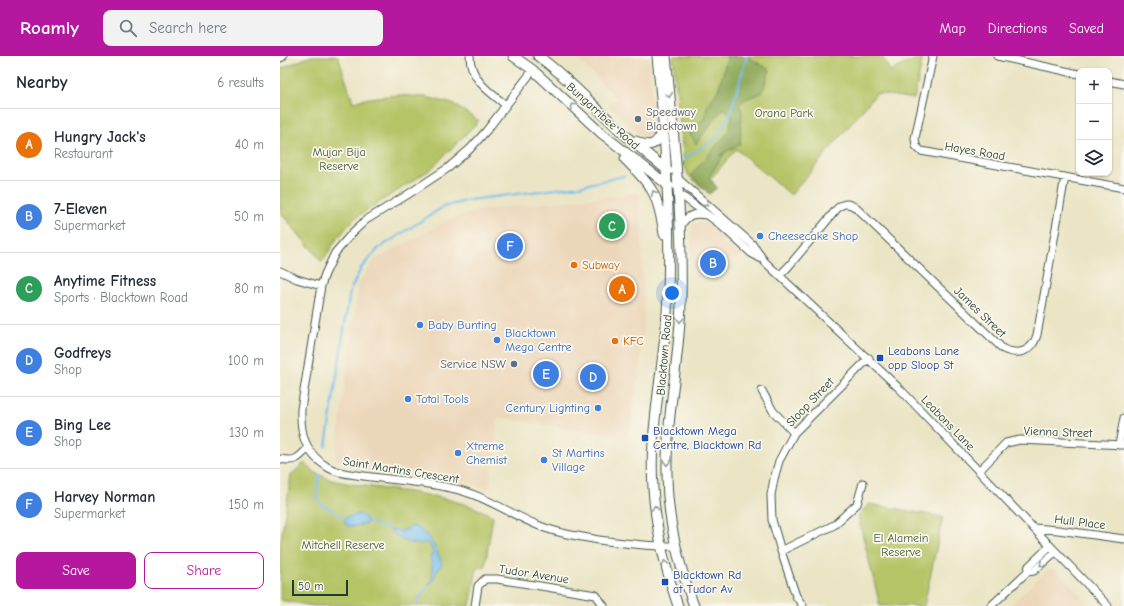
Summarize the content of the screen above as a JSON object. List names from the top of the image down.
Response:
{
  "streets": {
    "main road": ["Bungarribee Road", "Blacktown Road"],
    "street": [
      "Hayes Road",
      "James Street",
      "Sloop Street",
      "Leabons Lane",
      "Vienna Street",
      "Saint Martins Crescent",
      "Hull Place",
      "Tudor Avenue"
    ]
  },
  "crossings": [
    ["Bungarribee Road", "Blacktown Road"],
    ["Bungarribee Road", "Leabons Lane"],
    ["Bungarribee Road", "Saint Martins Crescent"],
    ["Hayes Road", "James Street"],
    ["James Street", "Leabons Lane"],
    ["Blacktown Road", "Leabons Lane"],
    ["Blacktown Road", "Saint Martins Crescent"],
    ["Sloop Street", "Leabons Lane"],
    ["Leabons Lane", "Vienna Street"],
    ["Leabons Lane", "Hull Place"]
  ],
  "parks": [
    "Orana Park",
    "Mujar Bija Reserve",
    "El Alamein Reserve",
    "Mitchell Reserve"
  ],
  "places": {
    "other": [
      "Speedway Blacktown",
      "Cheesecake Shop",
      "Subway",
      "Baby Bunting",
      "Blacktown Mega Centre",
      "KFC",
      "Service NSW",
      "Total Tools",
      "Century Lighting",
      "Xtreme Chemist",
      "St Martins Village"
    ],
    "transit": ["Leabons Lane opp Sloop St", "Blacktown Mega Centre, Blacktown Rd", "Blacktown Rd at Tudor Av"]
  },
  "scale_bar": "50 m",
  "page": {
    "header": "Roamly",
    "search": "Search here",
    "nav": ["Map", "Directions", "Saved"],
    "heading": ["Nearby", "6 results"],
    "map_buttons": ["+", "−"],
    "list": [
      {
        "mark": "A",
        "name": "Hungry Jack's",
        "note": "Restaurant",
        "value": "40 m"
      },
      {
        "mark": "B",
        "name": "7-Eleven",
        "note": "Supermarket",
        "value": "50 m"
      },
      {
        "mark": "C",
        "name": "Anytime Fitness",
        "note": "Sports · Blacktown Road",
        "value": "80 m"
      },
      {
        "mark": "D",
        "name": "Godfreys",
        "note": "Shop",
        "value": "100 m"
      },
      {
        "mark": "E",
        "name": "Bing Lee",
        "note": "Shop",
        "value": "130 m"
      },
      {
        "mark": "F",
        "name": "Harvey Norman",
        "note": "Supermarket",
        "value": "150 m"
      }
    ],
    "pins": [
      "C",
      "F",
      "B",
      "A",
      "E",
      "D"
    ],
    "buttons": ["Save", "Share"],
    "scale": "50 m"
  }
}
